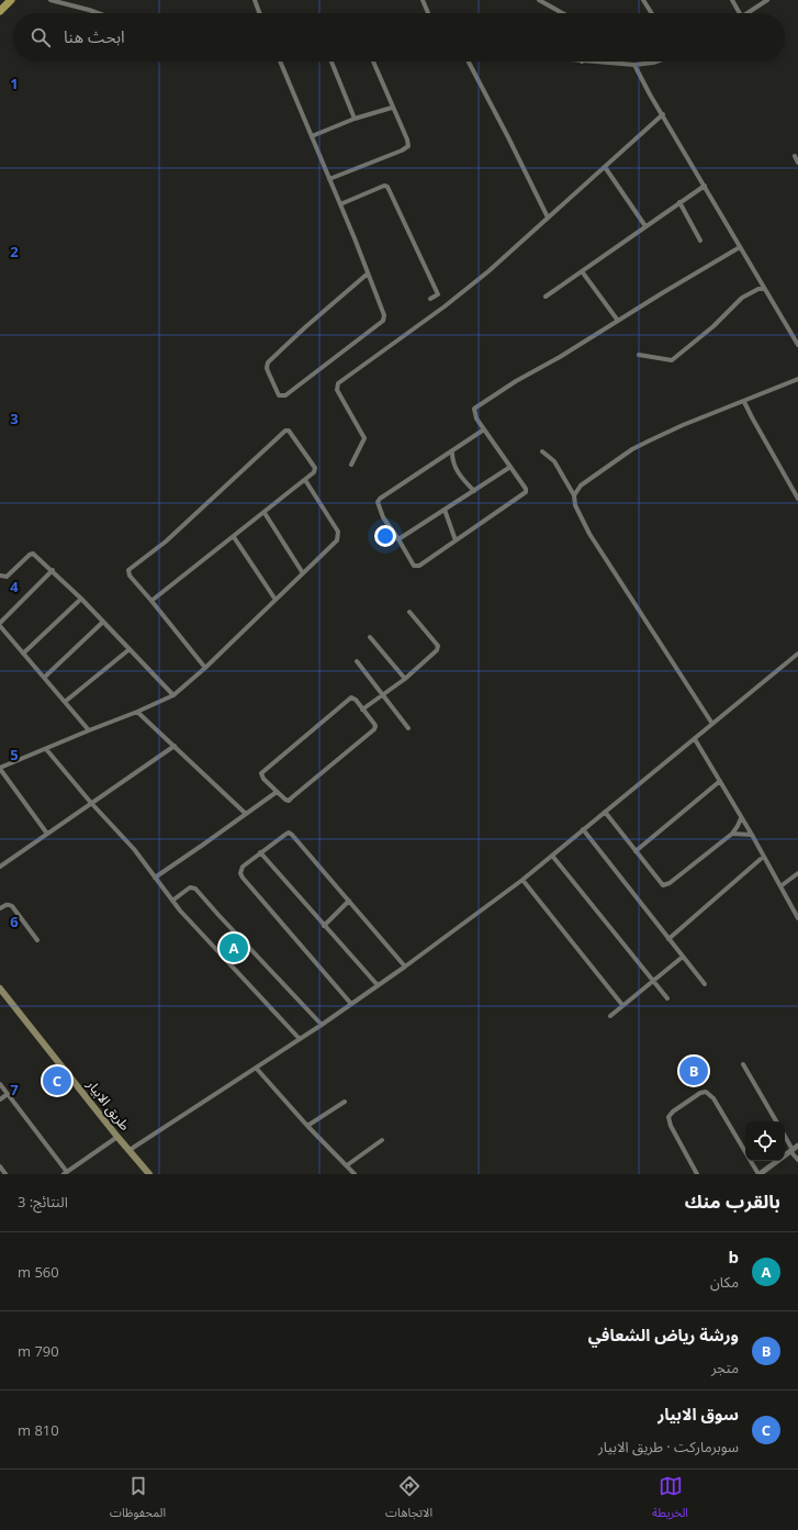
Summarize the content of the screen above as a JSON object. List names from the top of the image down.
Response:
{
  "streets": {
    "main road": ["طريق الابيار"]
  },
  "page": {
    "search": "ابحث هنا",
    "pins": ["A", "B", "C"],
    "heading": ["بالقرب منك", "النتائج: 3"],
    "list": [
      {
        "mark": "A",
        "name": "b",
        "note": "مكان",
        "value": "560 m"
      },
      {
        "mark": "B",
        "name": "ورشة رياض الشعافي",
        "note": "متجر",
        "value": "790 m"
      },
      {
        "mark": "C",
        "name": "سوق الابيار",
        "note": "سوبرماركت · طريق الابيار",
        "value": "810 m"
      }
    ],
    "nav": ["الخريطة", "الاتجاهات", "المحفوظات"]
  },
  "grid": {
    "rows": [
      "1",
      "2",
      "3",
      "4",
      "5",
      "6",
      "7"
    ]
  }
}
